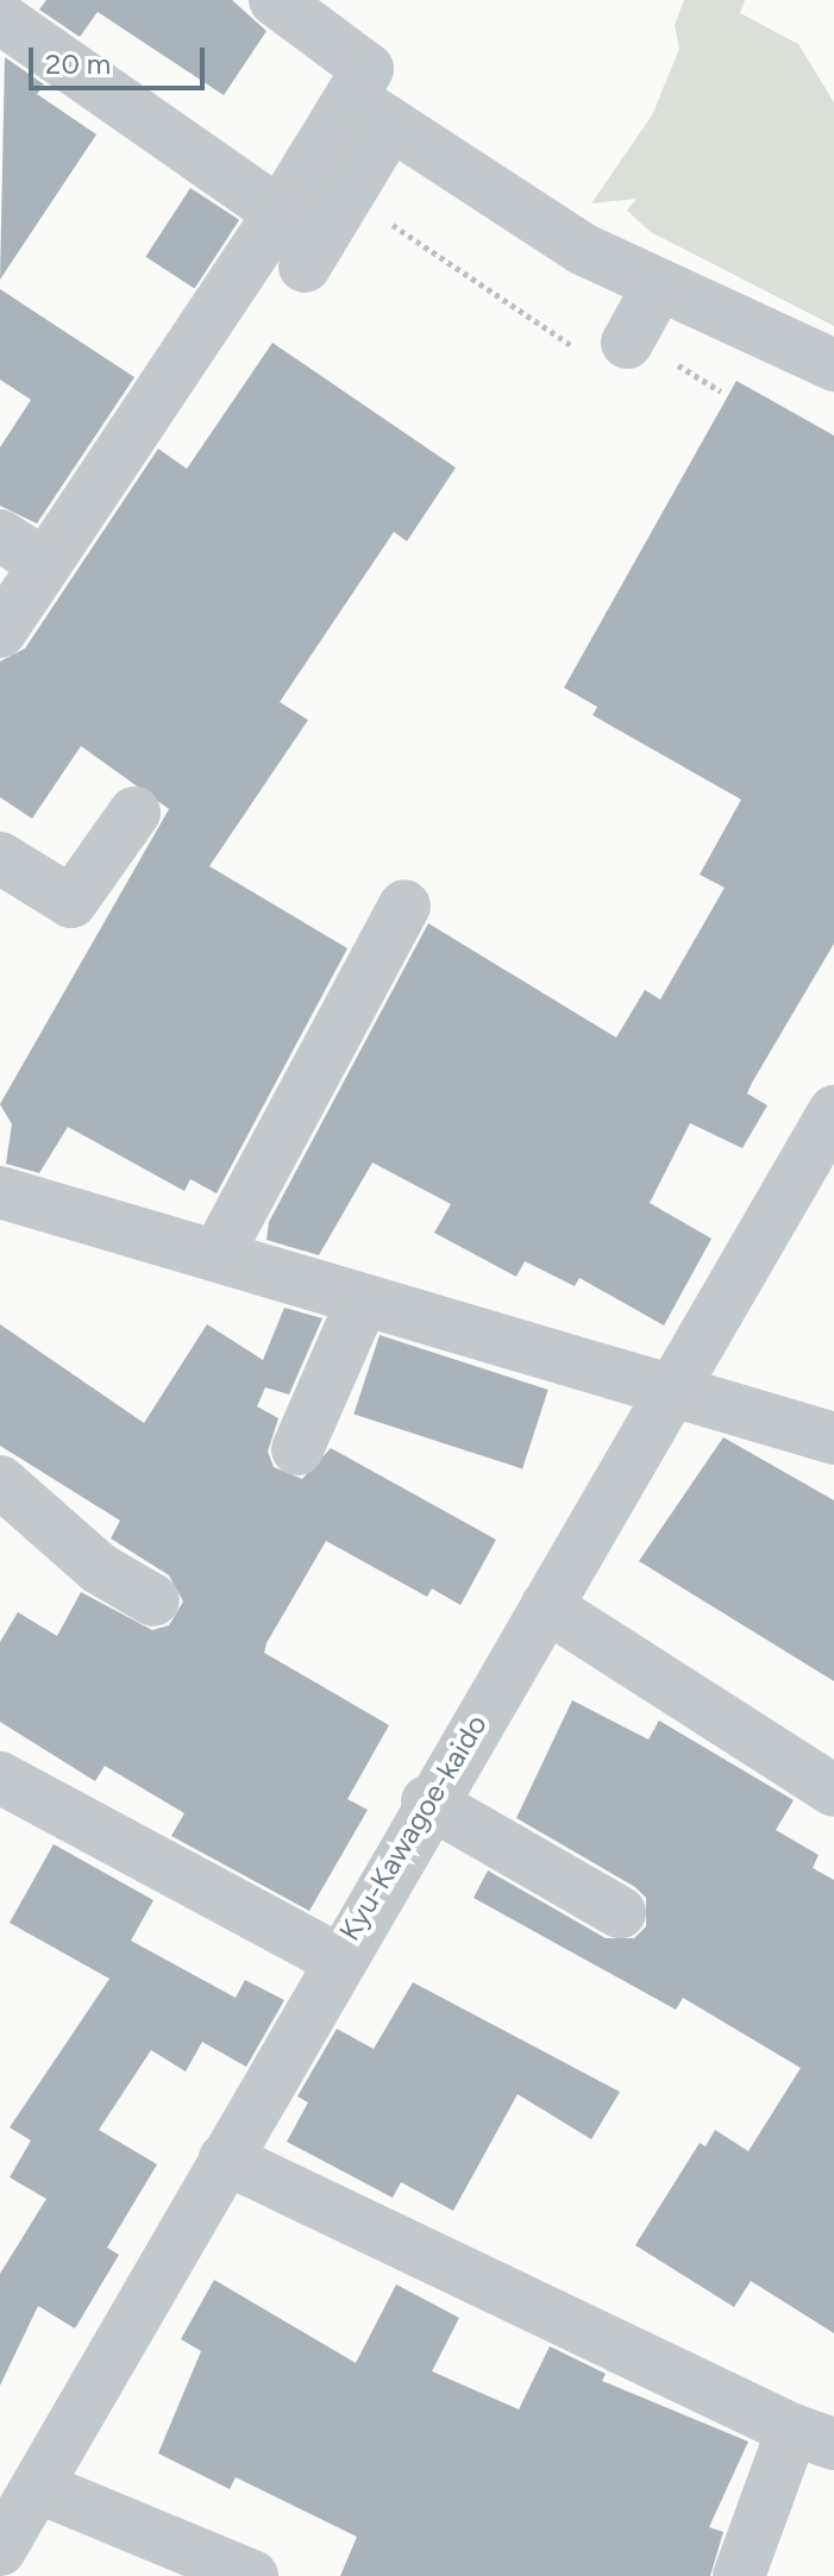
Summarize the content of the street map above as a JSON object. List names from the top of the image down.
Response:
{
  "streets": {
    "street": ["Kyu-Kawagoe-kaido"]
  },
  "scale_bar": "20 m"
}
